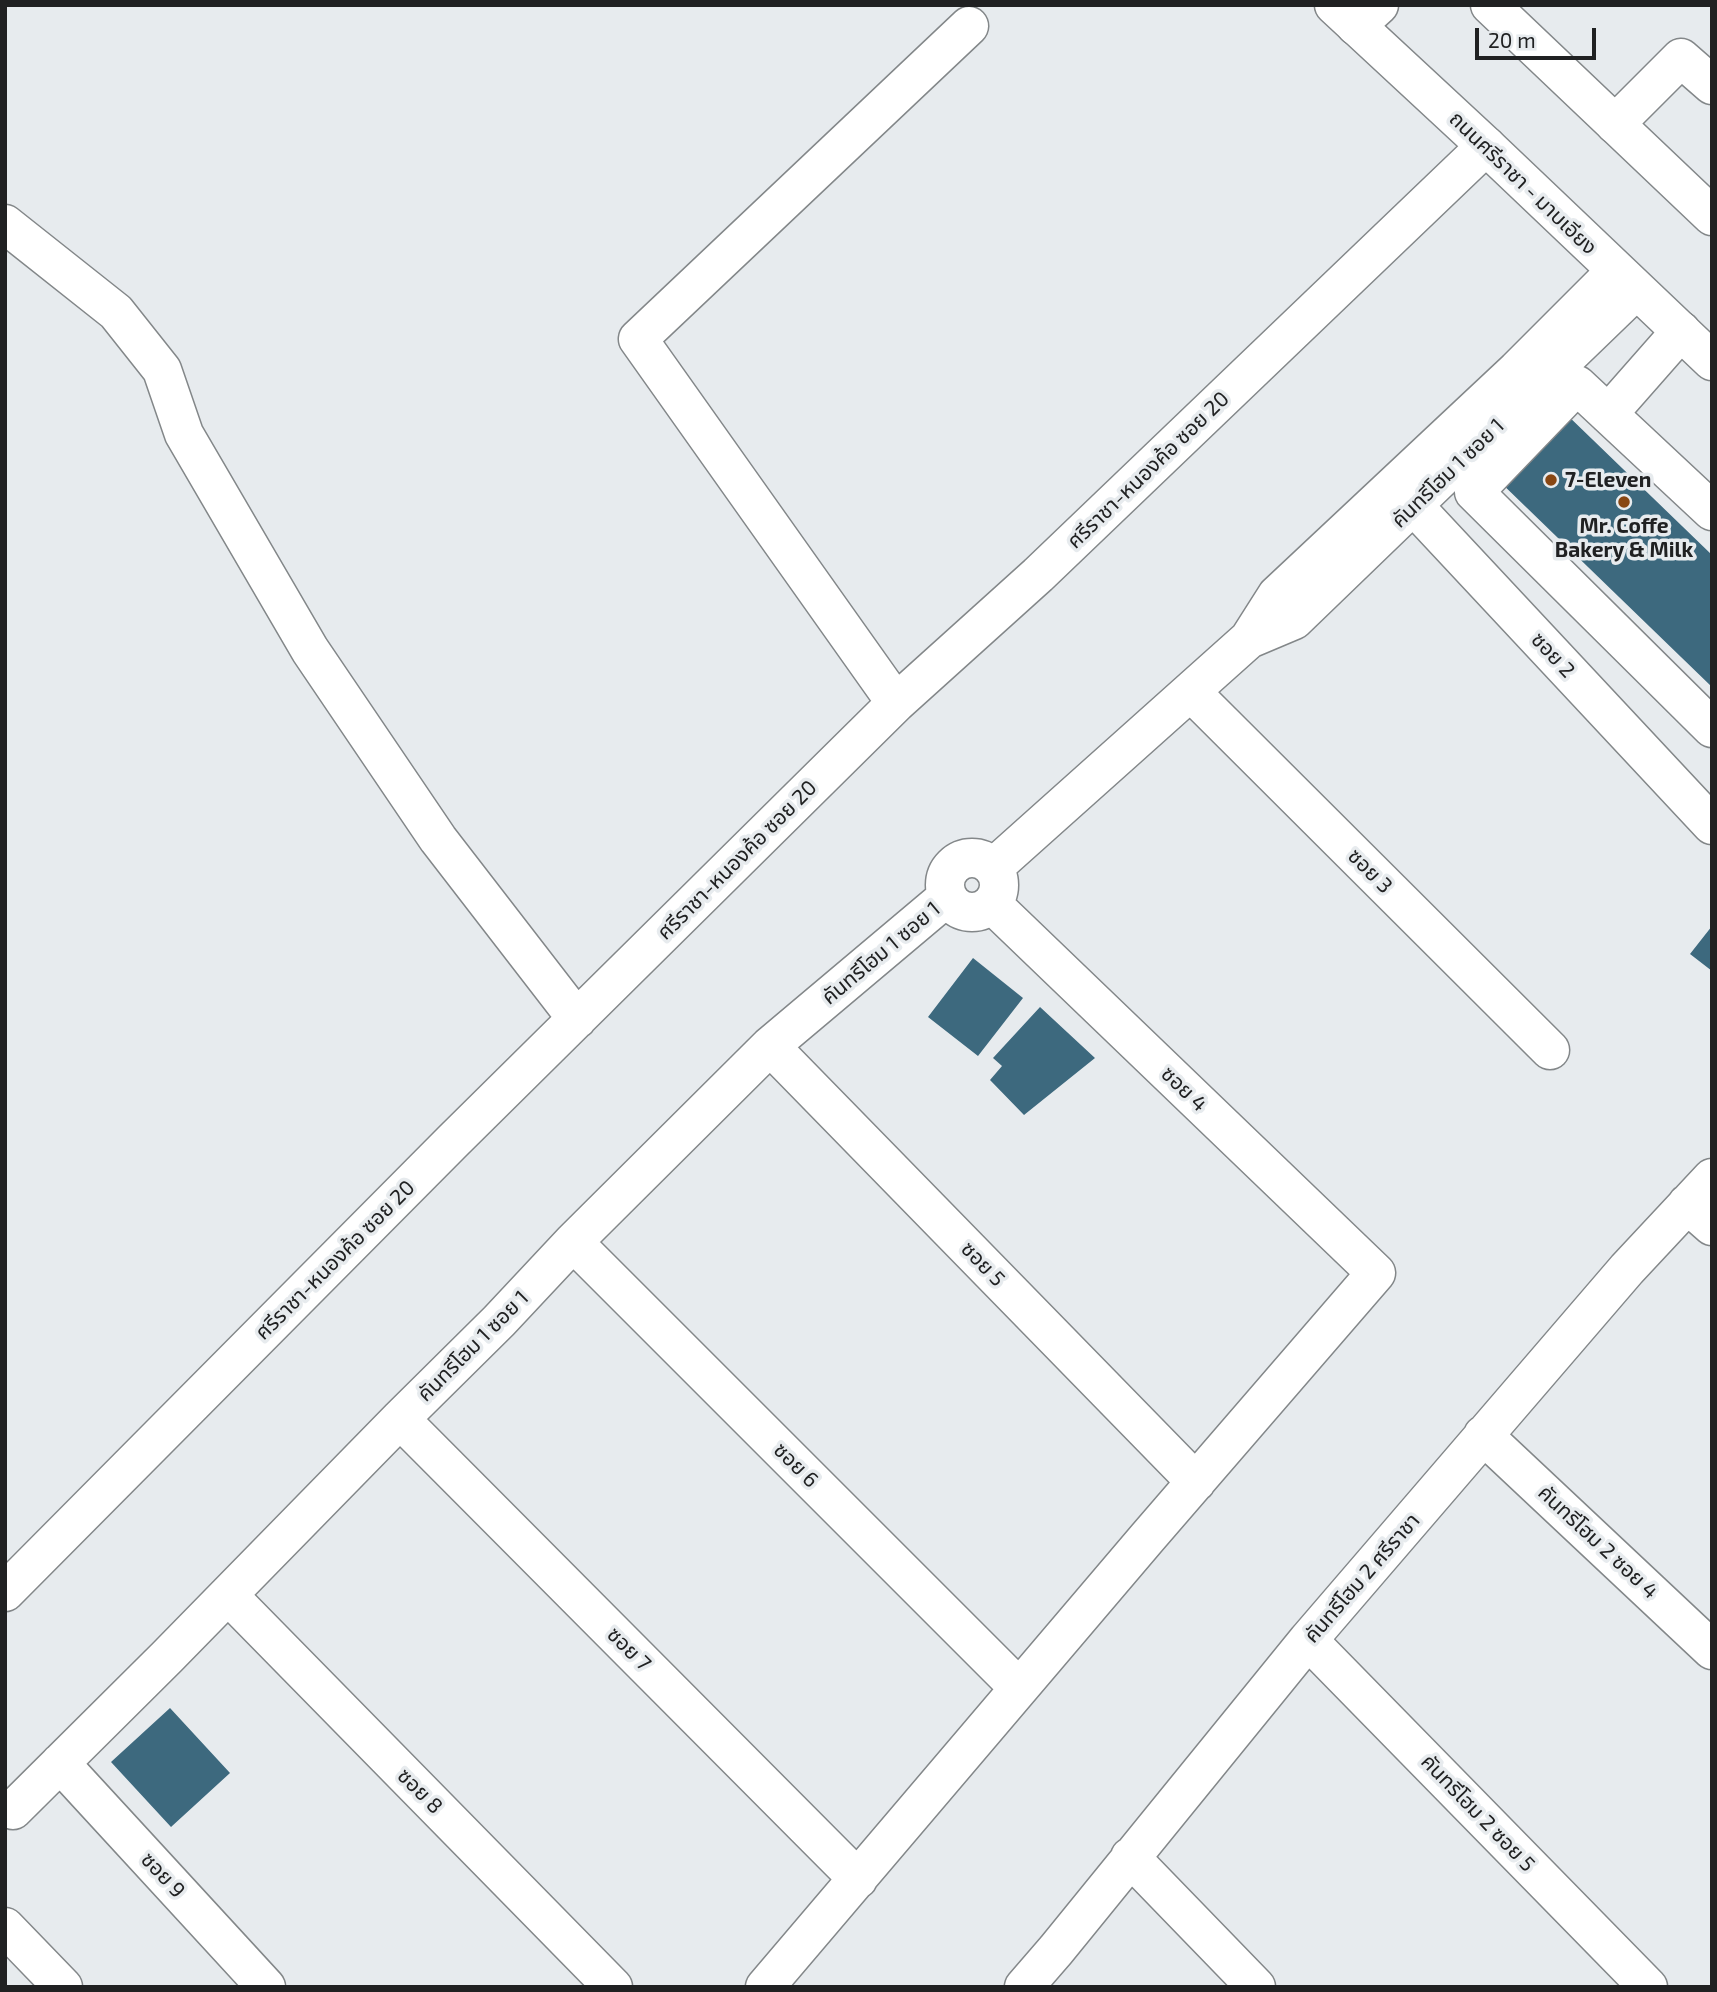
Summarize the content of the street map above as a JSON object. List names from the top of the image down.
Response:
{
  "streets": {
    "street": [
      "ถนนศรีราชา - มาบเอียง",
      "ศรีราชา-หนองค้อ ซอย 20",
      "คันทรีโฮม 1 ซอย 1",
      "ซอย 2",
      "ซอย 3",
      "ซอย 4",
      "ซอย 5",
      "ซอย 6",
      "คันทรีโฮม 2 ซอย 4",
      "คันทรีโฮม 2 ศรีราชา",
      "ซอย 7",
      "ซอย 8",
      "คันทรีโฮม 2 ซอย 5",
      "ซอย 9"
    ]
  },
  "crossings": [
    ["ถนนศรีราชา - มาบเอียง", "ศรีราชา-หนองค้อ ซอย 20"],
    ["ถนนศรีราชา - มาบเอียง", "คันทรีโฮม 1 ซอย 1"],
    ["คันทรีโฮม 1 ซอย 1", "ซอย 2"],
    ["คันทรีโฮม 1 ซอย 1", "ซอย 3"],
    ["คันทรีโฮม 1 ซอย 1", "ซอย 4"],
    ["คันทรีโฮม 1 ซอย 1", "ซอย 5"],
    ["คันทรีโฮม 1 ซอย 1", "ซอย 6"],
    ["คันทรีโฮม 1 ซอย 1", "ซอย 7"],
    ["คันทรีโฮม 1 ซอย 1", "ซอย 8"],
    ["คันทรีโฮม 1 ซอย 1", "ซอย 9"],
    ["ซอย 4", "ซอย 5"],
    ["คันทรีโฮม 2 ซอย 4", "คันทรีโฮม 2 ศรีราชา"],
    ["คันทรีโฮม 2 ศรีราชา", "คันทรีโฮม 2 ซอย 5"]
  ],
  "places": ["7-Eleven", "Mr. Coffe Bakery & Milk"],
  "scale_bar": "20 m"
}
